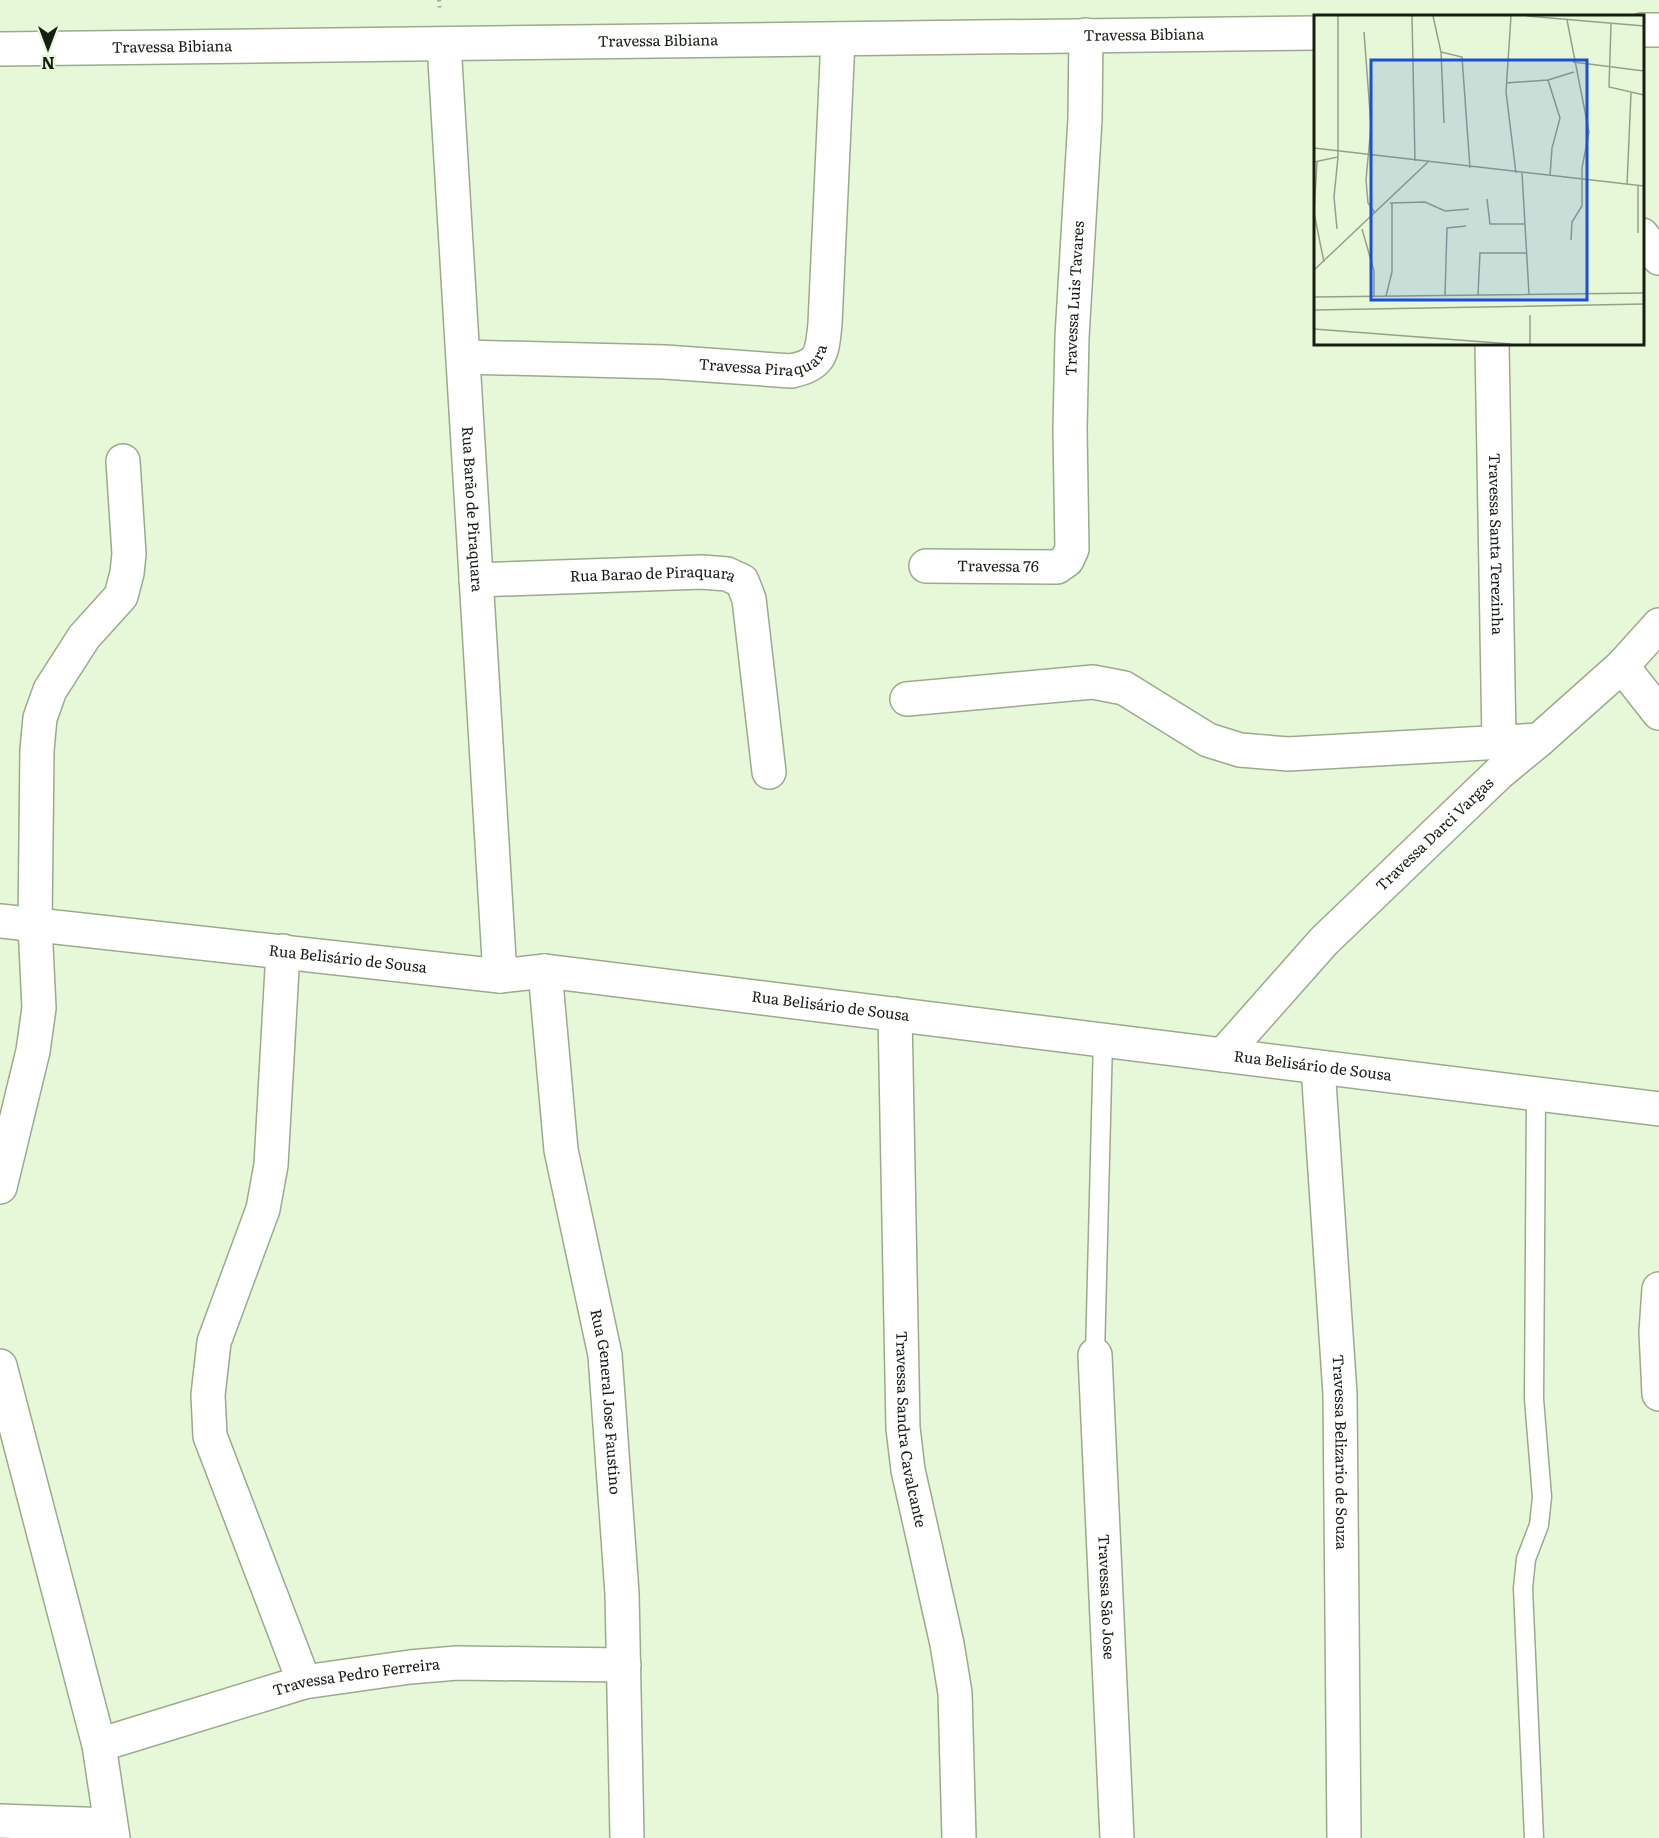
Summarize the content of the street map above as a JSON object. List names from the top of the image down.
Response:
{
  "streets": {
    "street": [
      "Travessa Bibiana",
      "Travessa Luis Tavares",
      "Travessa Piraquara",
      "Rua Barão de Piraquara",
      "Travessa Santa Terezinha",
      "Travessa 76",
      "Rua Barao de Piraquara",
      "Travessa Darci Vargas",
      "Rua Belisário de Sousa",
      "Rua General Jose Faustino",
      "Travessa Sandra Cavalcante",
      "Travessa Belizario de Souza",
      "Travessa Sāo Jose",
      "Travessa Pedro Ferreira"
    ]
  },
  "crossings": [
    ["Travessa Bibiana", "Travessa Luis Tavares"],
    ["Travessa Bibiana", "Travessa Piraquara"],
    ["Travessa Bibiana", "Rua Barão de Piraquara"],
    ["Travessa Luis Tavares", "Travessa 76"],
    ["Travessa Piraquara", "Rua Barão de Piraquara"],
    ["Rua Barão de Piraquara", "Rua Barao de Piraquara"],
    ["Rua Barão de Piraquara", "Rua Belisário de Sousa"],
    ["Travessa Darci Vargas", "Rua Belisário de Sousa"],
    ["Rua Belisário de Sousa", "Rua General Jose Faustino"],
    ["Rua Belisário de Sousa", "Travessa Sandra Cavalcante"],
    ["Rua Belisário de Sousa", "Travessa Belizario de Souza"],
    ["Rua General Jose Faustino", "Travessa Pedro Ferreira"]
  ],
  "north": "bottom"
}
